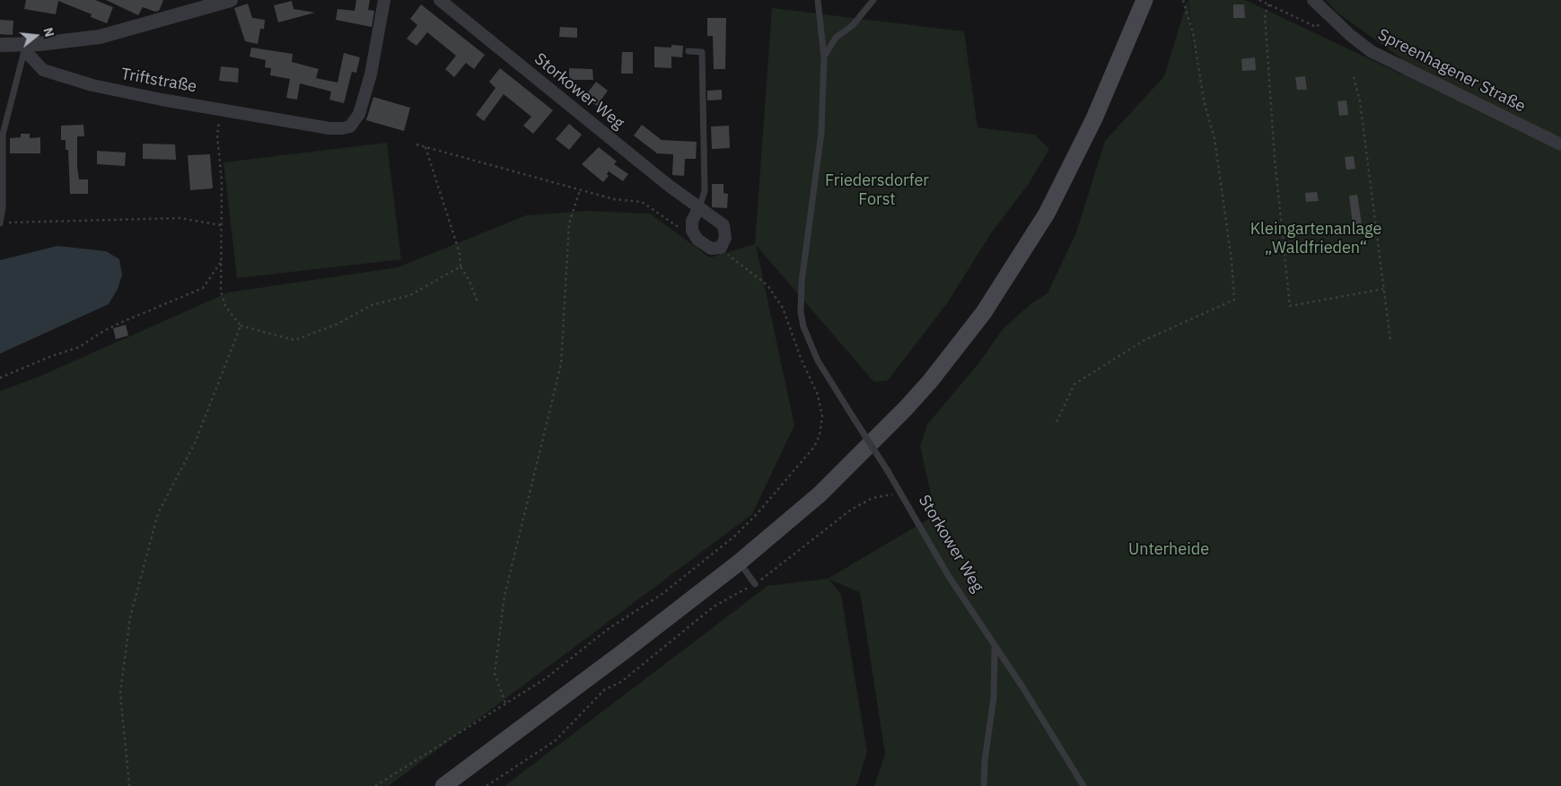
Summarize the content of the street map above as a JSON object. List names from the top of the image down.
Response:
{
  "streets": {
    "street": ["Spreenhagener Straße", "Triftstraße", "Storkower Weg"]
  },
  "parks": ["Friedersdorfer Forst", "Kleingartenanlage „Waldfrieden“", "Unterheide"],
  "north": "right"
}
